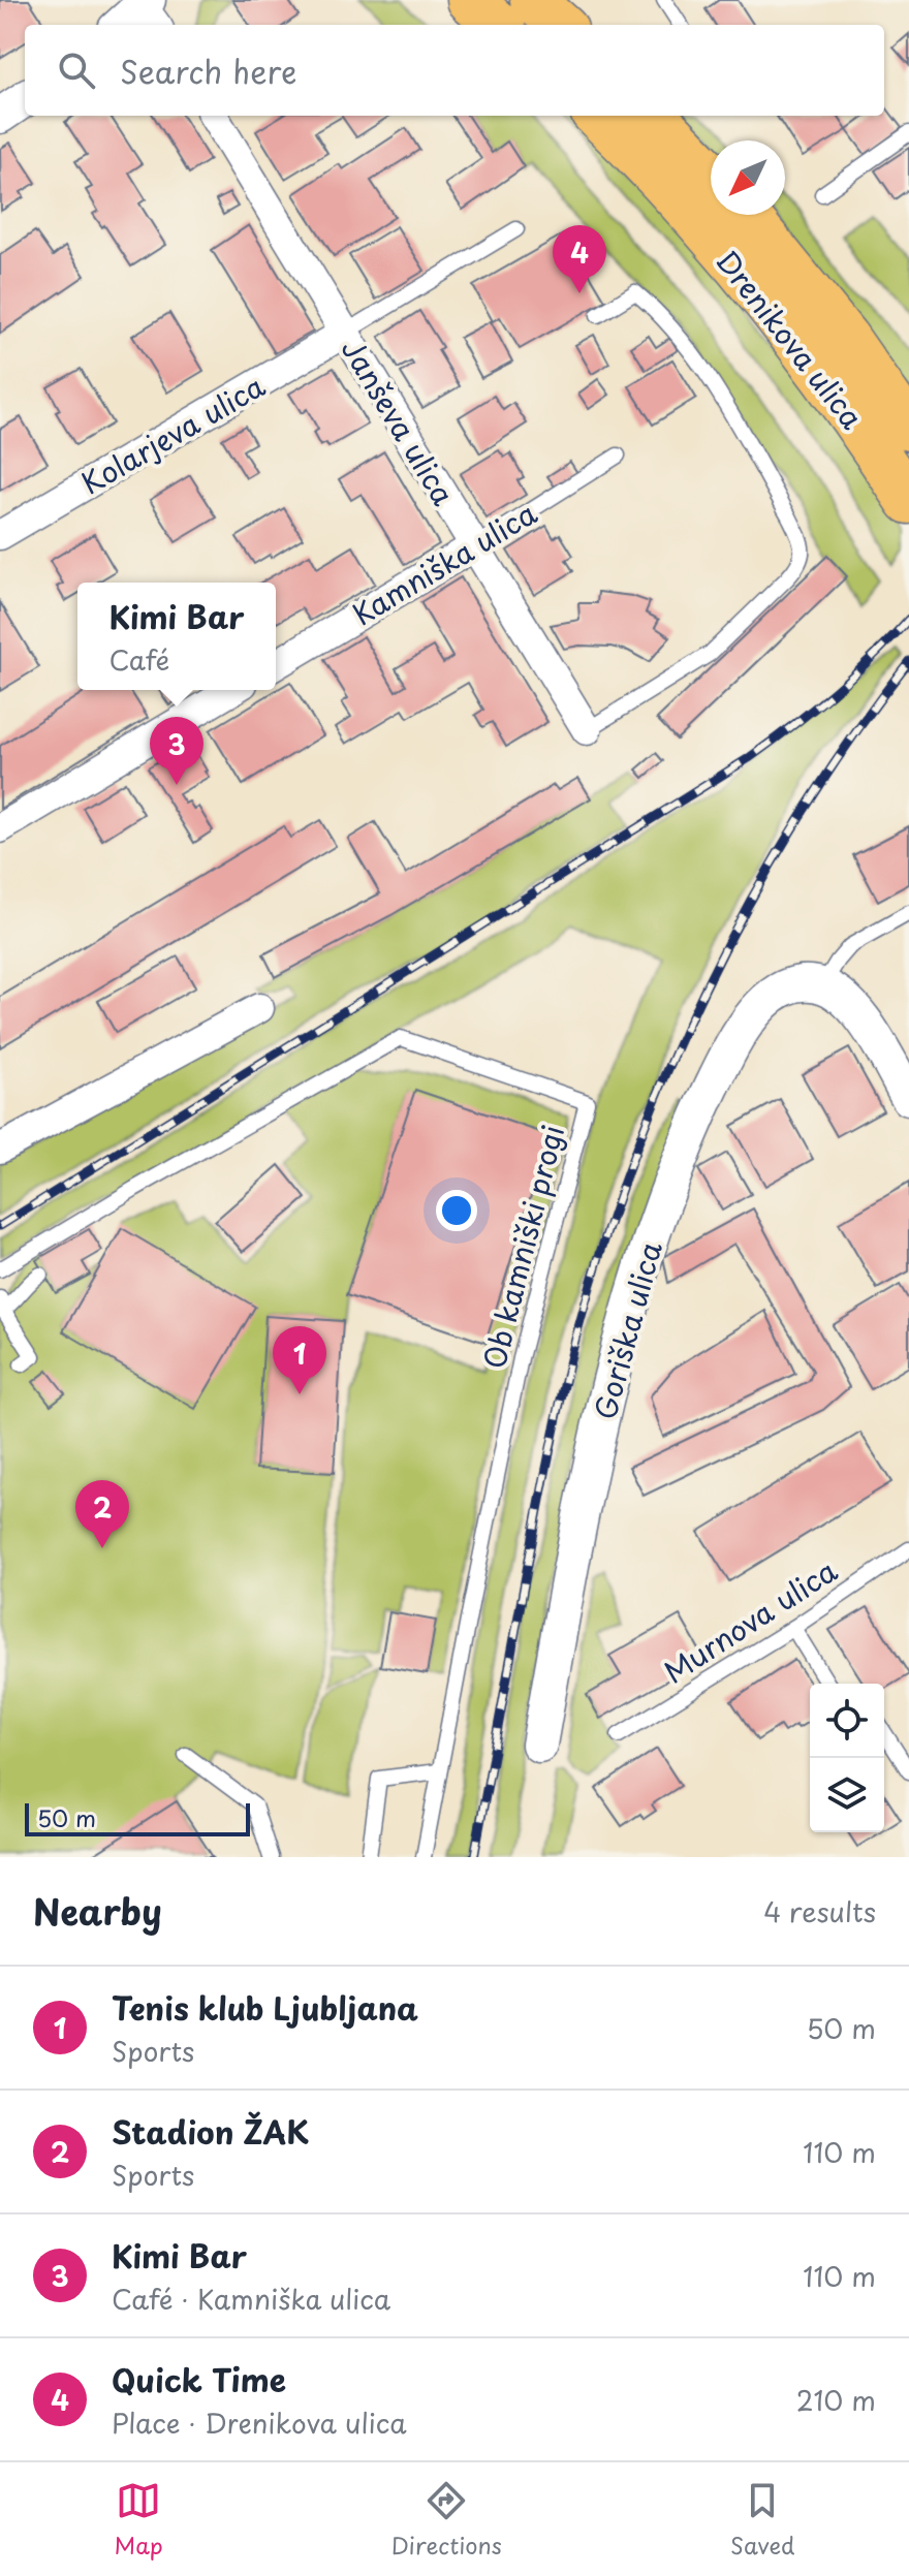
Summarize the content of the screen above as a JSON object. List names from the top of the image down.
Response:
{
  "streets": {
    "main road": ["Drenikova ulica"],
    "street": [
      "Janševa ulica",
      "Kolarjeva ulica",
      "Kamniška ulica",
      "Goriška ulica"
    ],
    "lane": ["Ob kamniški progi", "Murnova ulica"]
  },
  "crossings": [
    ["Janševa ulica", "Kolarjeva ulica"],
    ["Janševa ulica", "Kamniška ulica"]
  ],
  "scale_bar": "50 m",
  "north": "bottom left",
  "page": {
    "search": "Search here",
    "pins": [
      "4",
      "3",
      "1",
      "2"
    ],
    "popup": ["Kimi Bar", "Café"],
    "scale": "50 m",
    "heading": ["Nearby", "4 results"],
    "list": [
      {
        "mark": "1",
        "name": "Tenis klub Ljubljana",
        "note": "Sports",
        "value": "50 m"
      },
      {
        "mark": "2",
        "name": "Stadion ŽAK",
        "note": "Sports",
        "value": "110 m"
      },
      {
        "mark": "3",
        "name": "Kimi Bar",
        "note": "Café · Kamniška ulica",
        "value": "110 m"
      },
      {
        "mark": "4",
        "name": "Quick Time",
        "note": "Place · Drenikova ulica",
        "value": "210 m"
      }
    ],
    "nav": ["Map", "Directions", "Saved"]
  }
}
